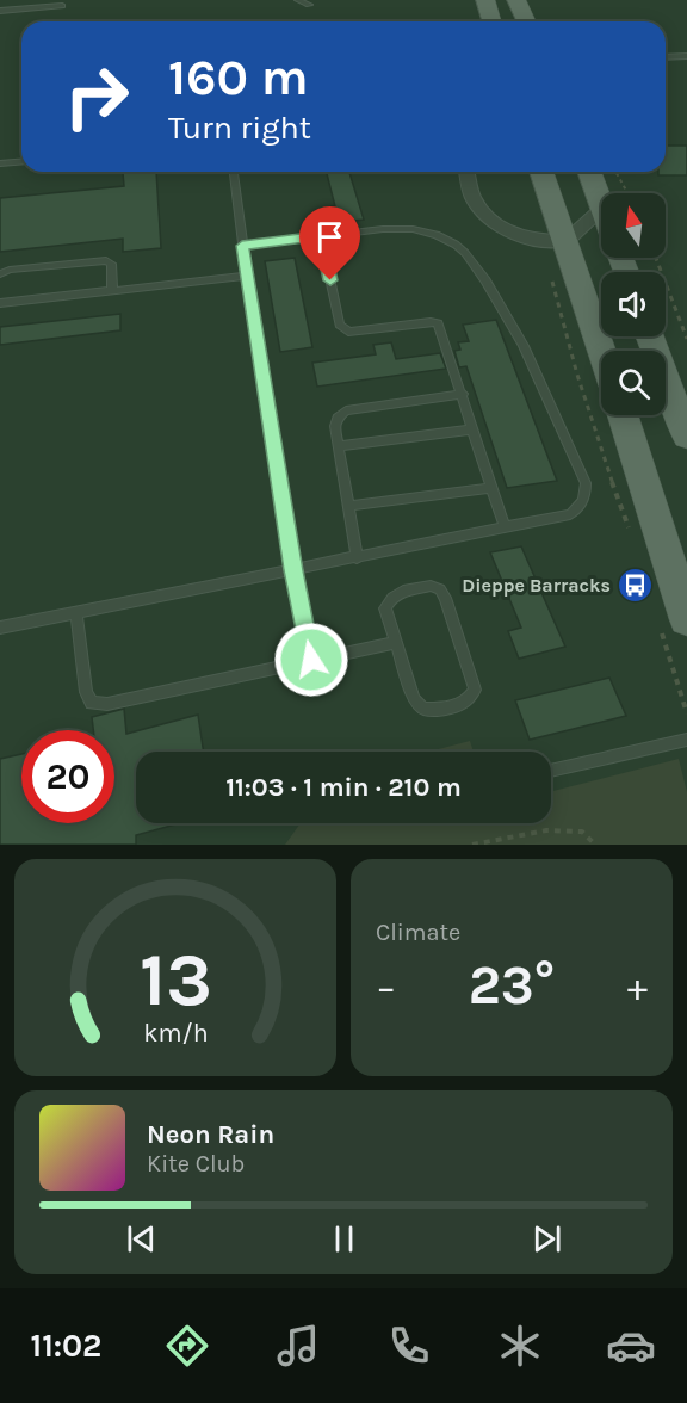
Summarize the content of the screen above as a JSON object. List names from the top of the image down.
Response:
{
  "places": {
    "bus stop": ["Dieppe Barracks"]
  },
  "north": "top",
  "page": {
    "turn": ["160 m", "Turn right"],
    "limit": "20",
    "trip": "11:03 · 1 min · 210 m",
    "tile": "Climate",
    "heat": ["−", "23°", "+"],
    "song": ["Neon Rain", "Kite Club"],
    "tabs": "11:02",
    "gauge": ["13", "km/h"]
  }
}
